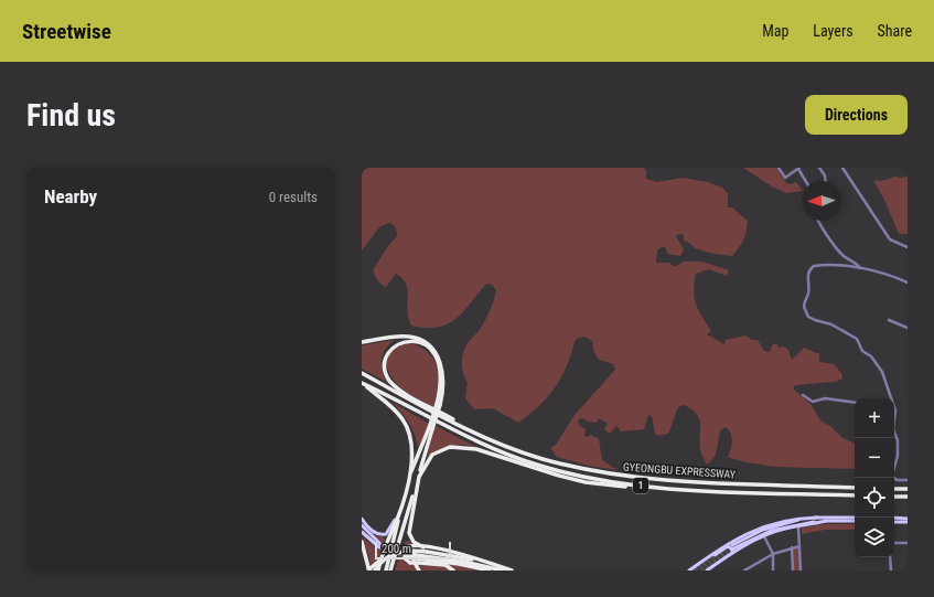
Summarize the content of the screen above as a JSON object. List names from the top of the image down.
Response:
{
  "streets": {
    "highway": ["GYEONGBU EXPRESSWAY", "1"]
  },
  "scale_bar": "200 m",
  "north": "left",
  "page": {
    "header": "Streetwise",
    "nav": ["Map", "Layers", "Share"],
    "buttons": "Directions",
    "title": "Find us",
    "heading": ["Nearby", "0 results"],
    "map_buttons": ["+", "−"],
    "scale": "200 m"
  }
}
